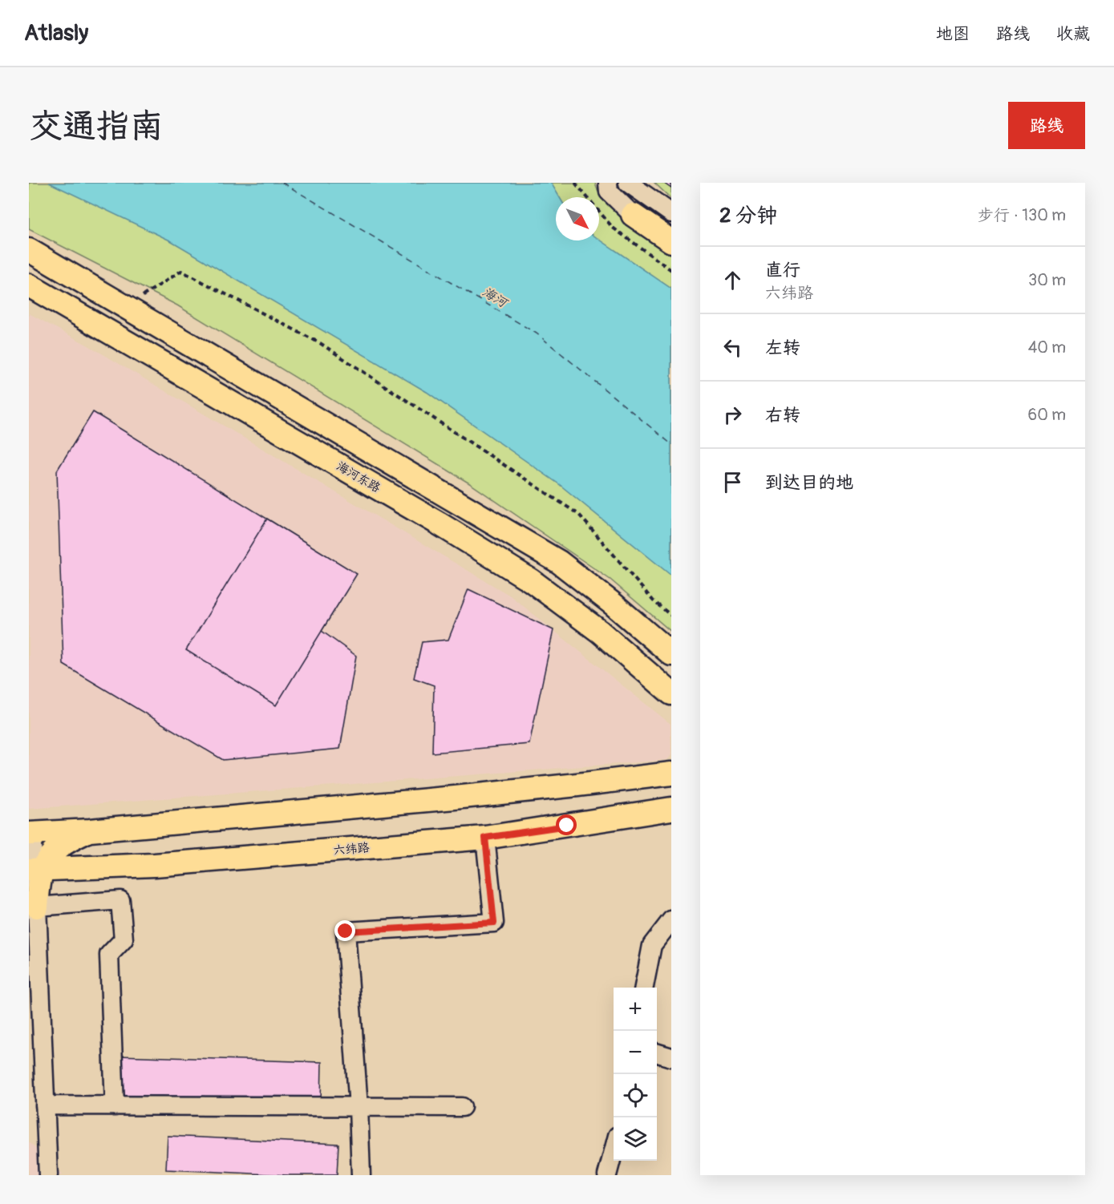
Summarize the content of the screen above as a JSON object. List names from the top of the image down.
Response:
{
  "streets": {
    "main road": ["海河东路", "六纬路"]
  },
  "water": ["海河"],
  "north": "bottom right",
  "page": {
    "header": "Atlasly",
    "nav": ["地图", "路线", "收藏"],
    "buttons": "路线",
    "title": "交通指南",
    "heading": ["2 分钟", "步行 · 130 m"],
    "list": [
      ["直行", "六纬路", "30 m"],
      ["左转", "40 m"],
      ["右转", "60 m"],
      "到达目的地"
    ],
    "map_buttons": ["+", "−"]
  }
}
